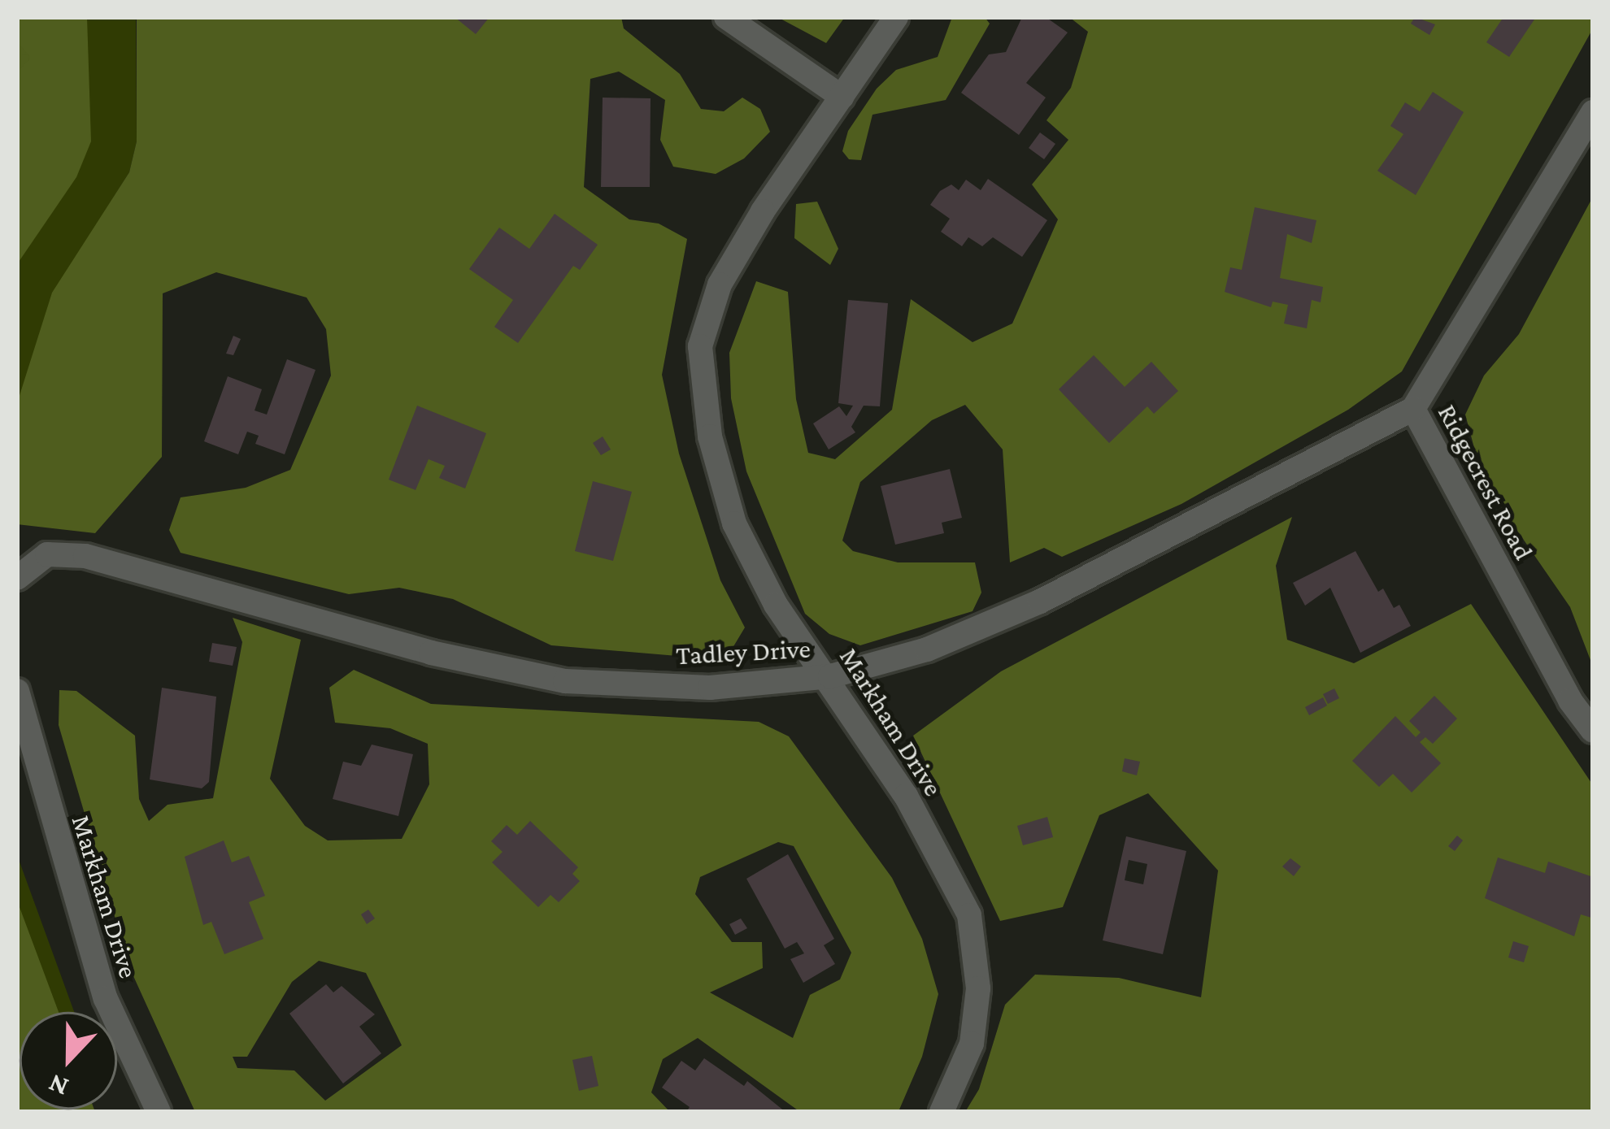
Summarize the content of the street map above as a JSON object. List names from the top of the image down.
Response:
{
  "streets": {
    "street": ["Ridgecrest Road", "Tadley Drive", "Markham Drive"]
  },
  "crossings": [
    ["Ridgecrest Road", "Tadley Drive"],
    ["Tadley Drive", "Markham Drive"]
  ],
  "north": "bottom"
}
